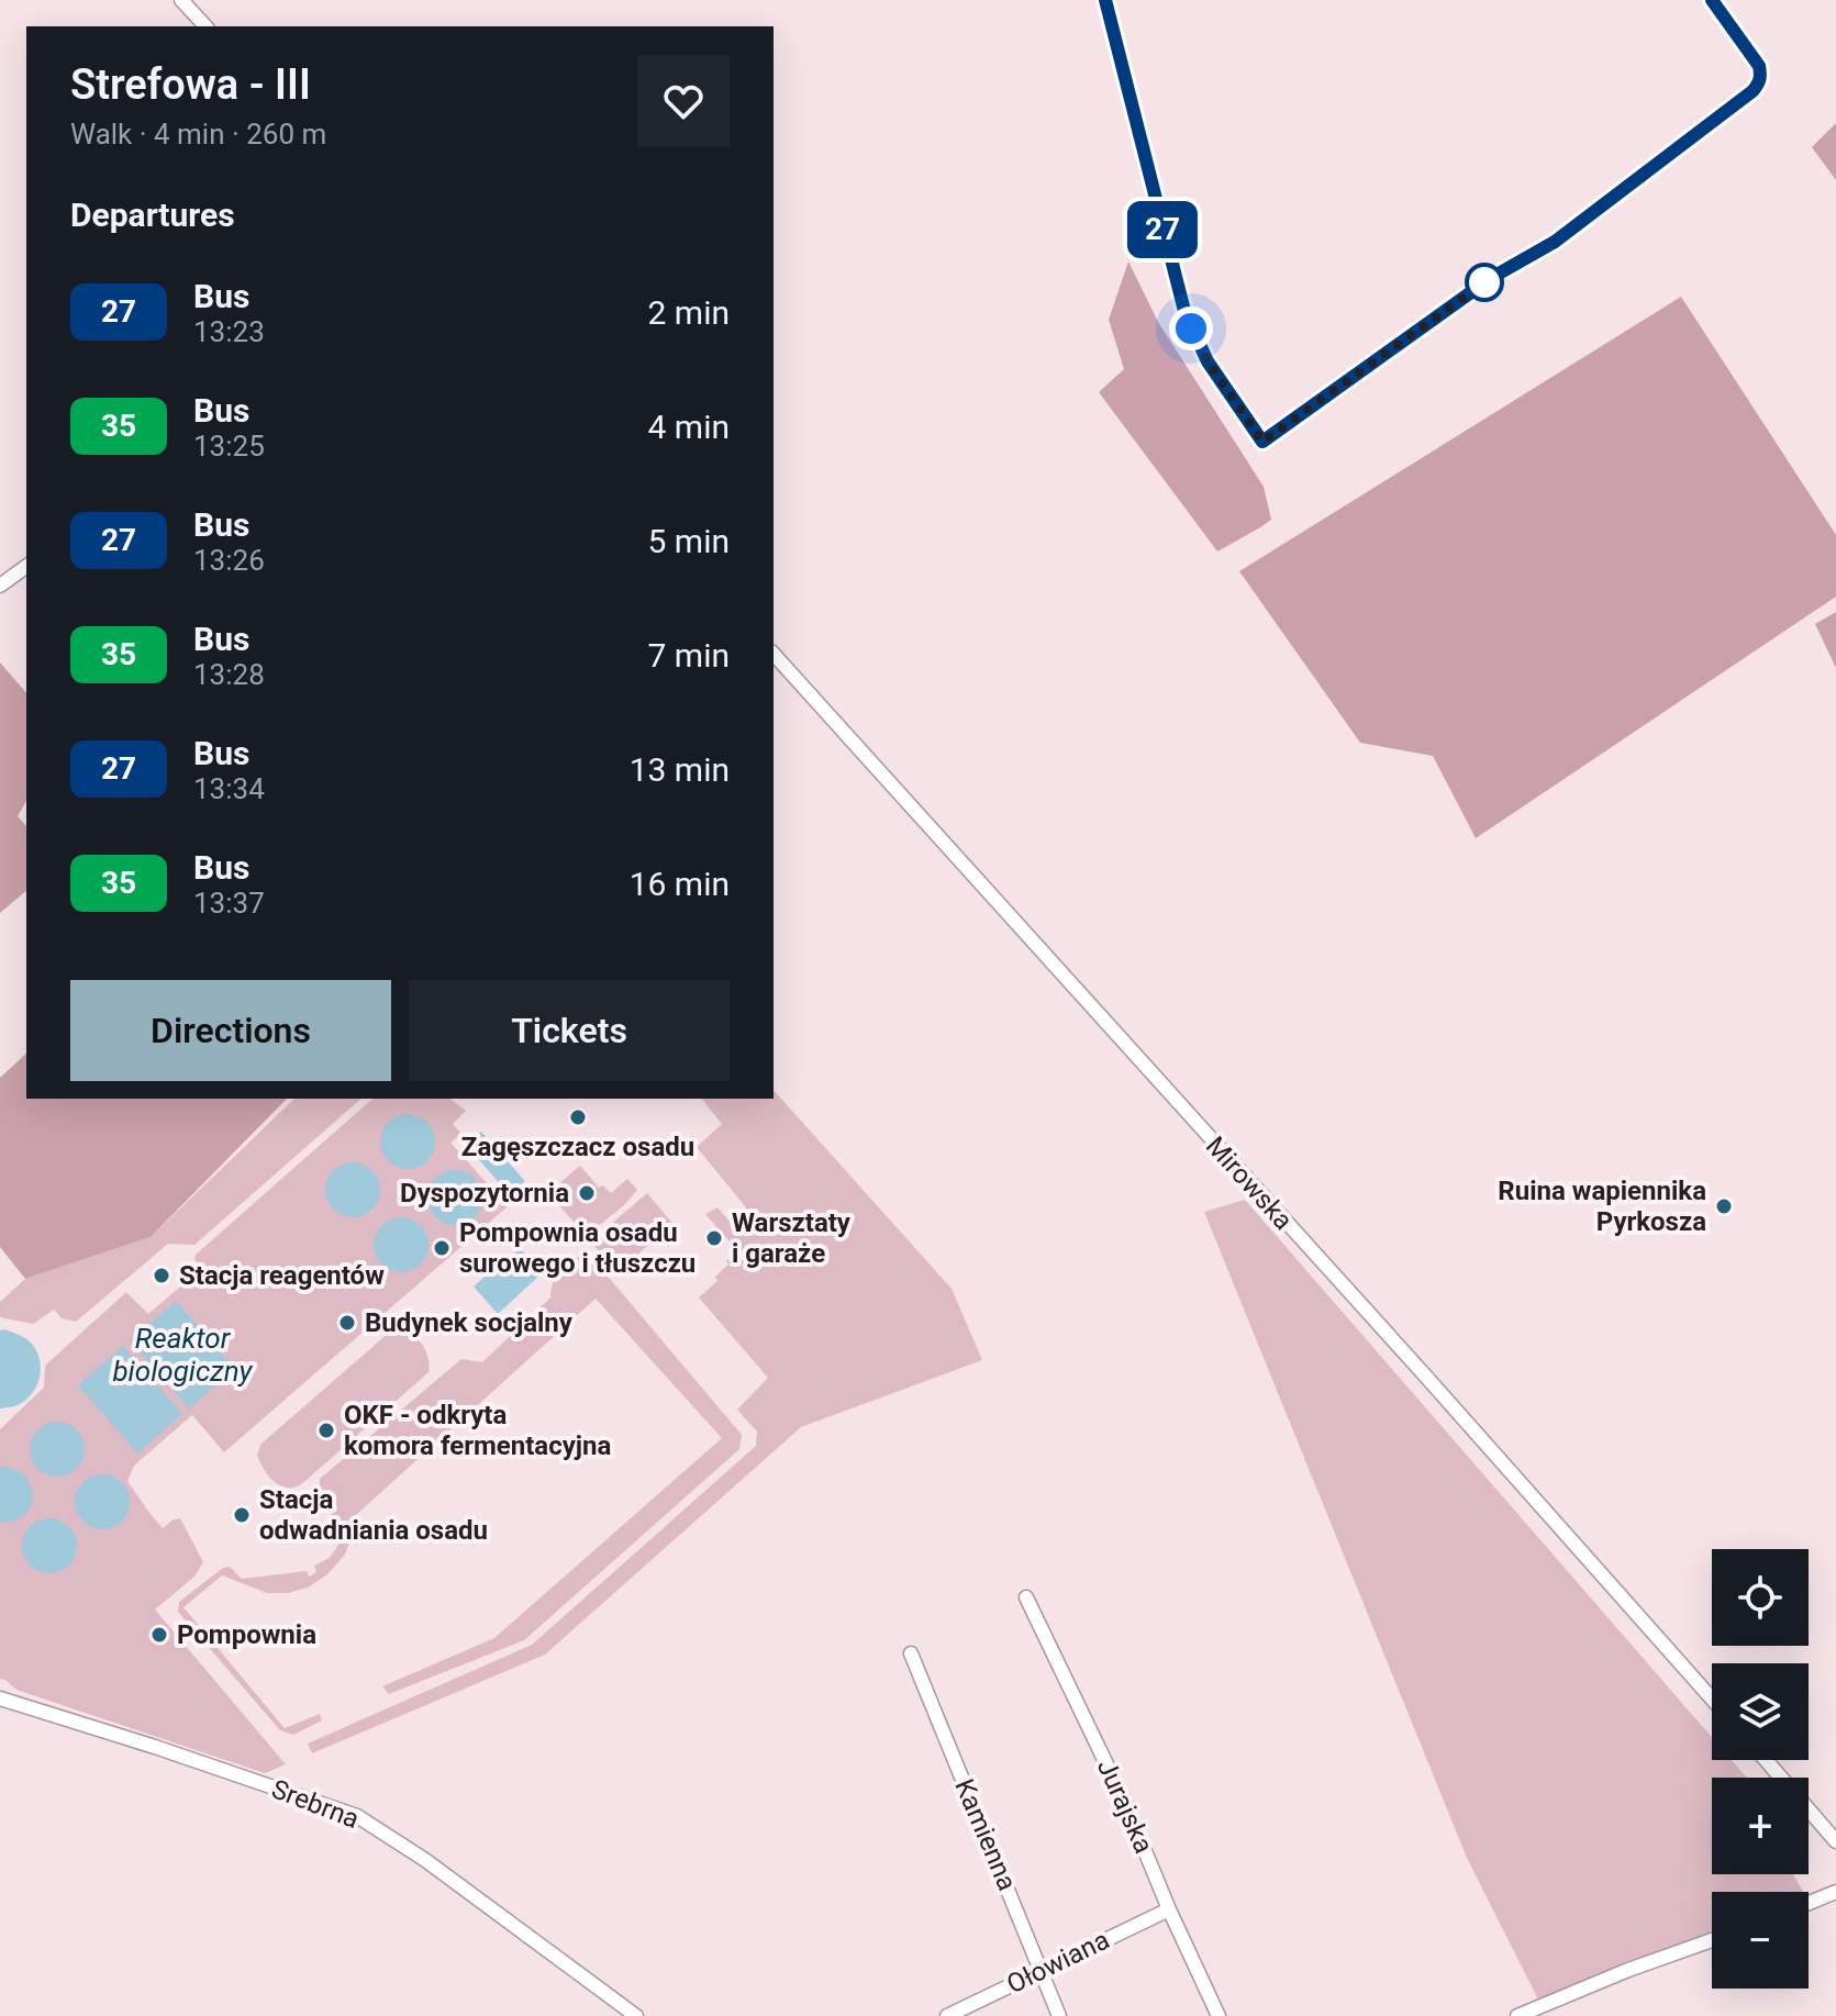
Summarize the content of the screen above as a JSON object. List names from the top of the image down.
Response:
{
  "streets": {
    "street": [
      "Mirowska",
      "Srebrna",
      "Jurajska",
      "Kamienna",
      "Ołowiana"
    ]
  },
  "crossings": [
    ["Jurajska", "Ołowiana"],
    ["Kamienna", "Ołowiana"]
  ],
  "water": ["Reaktor biologiczny"],
  "places": [
    "Zagęszczacz osadu",
    "Dyspozytornia",
    "Ruina wapiennika Pyrkosza",
    "Warsztaty i garaże",
    "Pompownia osadu surowego i tłuszczu",
    "Stacja reagentów",
    "Budynek socjalny",
    "OKF - odkryta komora fermentacyjna",
    "Stacja odwadniania osadu",
    "Pompownia"
  ],
  "lines": ["bus line 27"],
  "page": {
    "on_map": "27",
    "heading": [
      ["Strefowa - III", "Walk · 4 min · 260 m"],
      "Departures"
    ],
    "list": [
      {
        "mark": "27",
        "name": "Bus",
        "note": "13:23",
        "value": "2 min"
      },
      {
        "mark": "35",
        "name": "Bus",
        "note": "13:25",
        "value": "4 min"
      },
      {
        "mark": "27",
        "name": "Bus",
        "note": "13:26",
        "value": "5 min"
      },
      {
        "mark": "35",
        "name": "Bus",
        "note": "13:28",
        "value": "7 min"
      },
      {
        "mark": "27",
        "name": "Bus",
        "note": "13:34",
        "value": "13 min"
      },
      {
        "mark": "35",
        "name": "Bus",
        "note": "13:37",
        "value": "16 min"
      }
    ],
    "buttons": ["Directions", "Tickets"],
    "map_buttons": ["+", "−"]
  }
}
